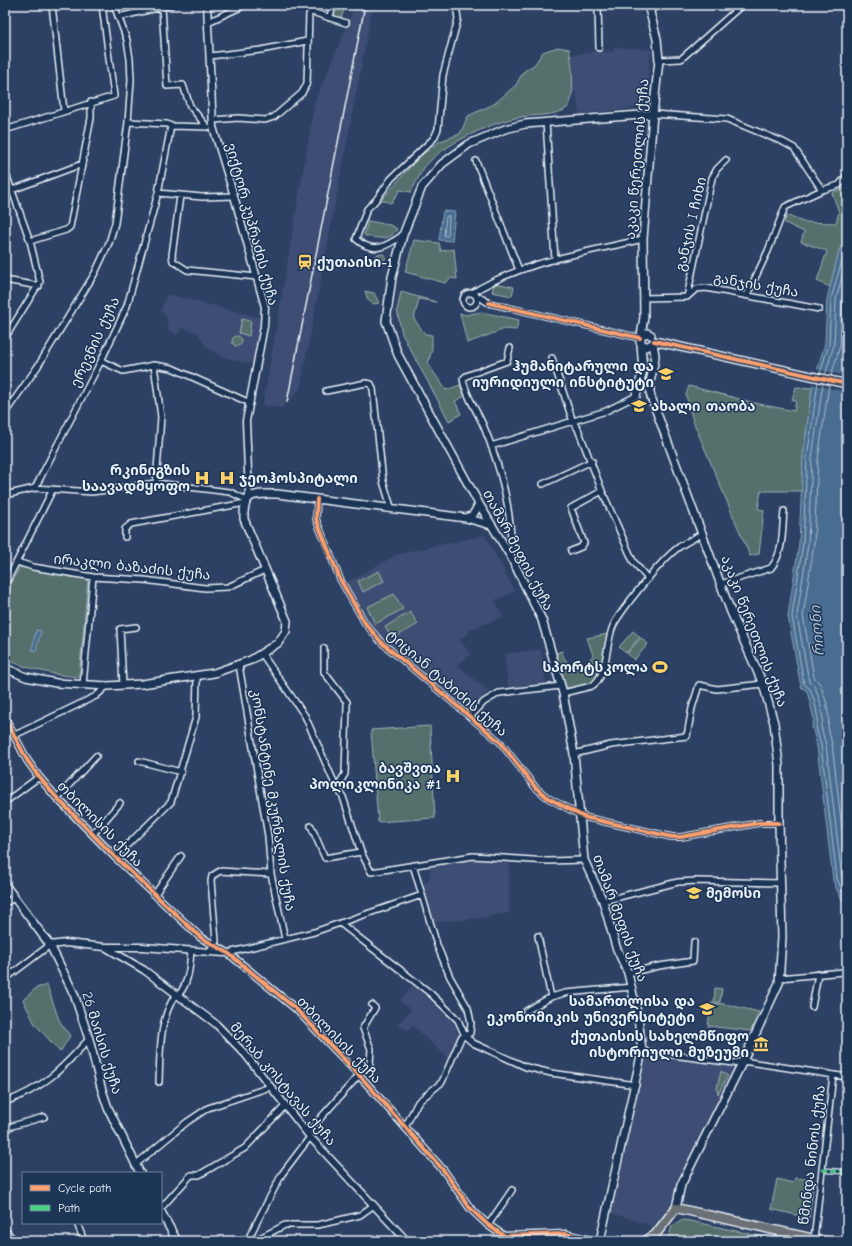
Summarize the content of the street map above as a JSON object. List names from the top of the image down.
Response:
{
  "streets": {
    "main road": ["აკაკი წერეთლის ქუჩა", "თამარ მეფის ქუჩა", "26 მაისის ქუჩა"],
    "street": [
      "ვიქტორ კუპრაძის ქუჩა",
      "განჯის I ჩიხი",
      "განჯის ქუჩა",
      "ერევნის ქუჩა",
      "ირაკლი ბაზაძის ქუჩა",
      "ტიციან ტაბიძის ქუჩა",
      "კონსტანტინე მკურნალის ქუჩა",
      "თბილისის ქუჩა",
      "მერაბ კოსტავას ქუჩა",
      "წმინდა ნინოს ქუჩა"
    ]
  },
  "crossings": [
    ["აკაკი წერეთლის ქუჩა", "განჯის ქუჩა"],
    ["აკაკი წერეთლის ქუჩა", "თამარ მეფის ქუჩა"],
    ["აკაკი წერეთლის ქუჩა", "ტიციან ტაბიძის ქუჩა"],
    ["განჯის I ჩიხი", "განჯის ქუჩა"],
    ["თამარ მეფის ქუჩა", "ტიციან ტაბიძის ქუჩა"]
  ],
  "water": ["რიონი"],
  "places": {
    "station": ["ქუთაისი-1"],
    "school or university": [
      "ჰუმანიტარული და იურიდიული ინსტიტუტი",
      "ახალი თაობა",
      "მემოსი",
      "სამართლისა და ეკონომიკის უნივერსიტეტი"
    ],
    "hospital": ["რკინიგზის საავადმყოფო", "ჯეოჰოსპიტალი", "ბავშვთა პოლიკლინიკა #1"],
    "sports": ["სპორტსკოლა"],
    "museum": ["ქუთაისის სახელმწიფო ისტორიული მუზეუმი"]
  },
  "legend": ["Cycle path", "Path"]
}
